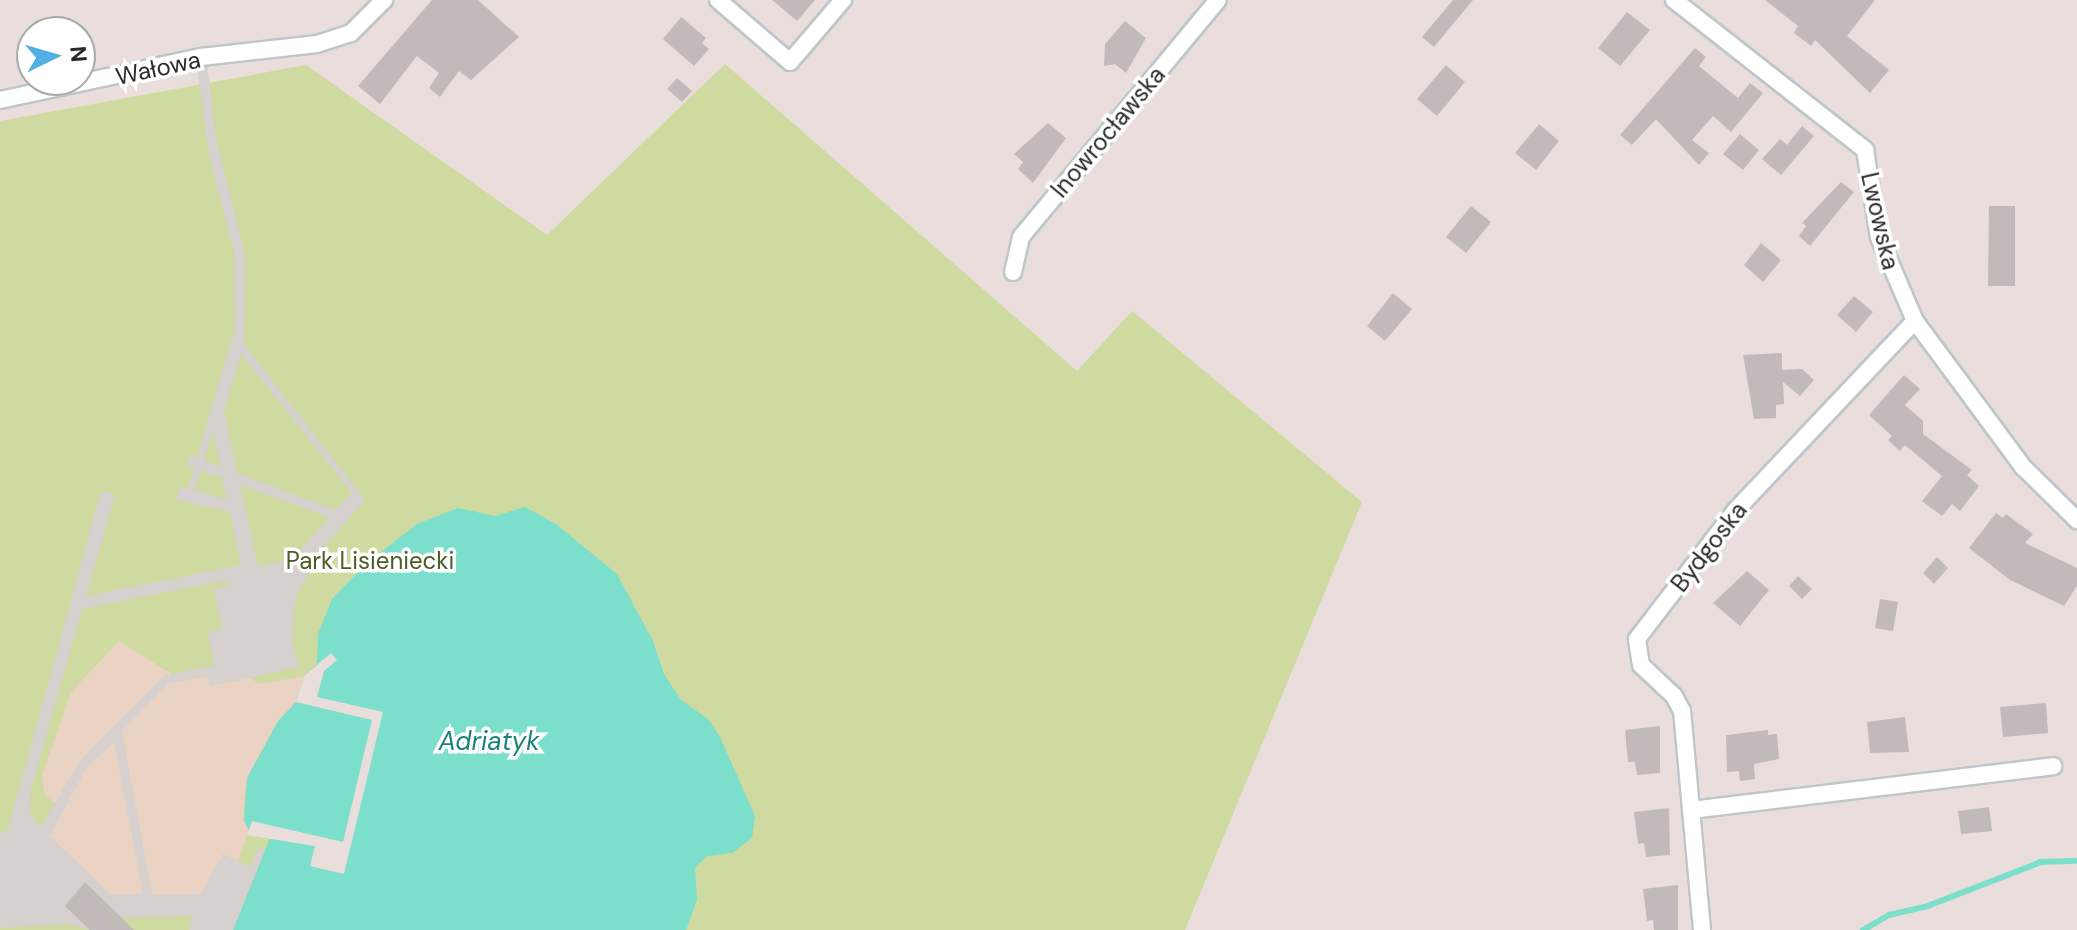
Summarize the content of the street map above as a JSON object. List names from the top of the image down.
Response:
{
  "streets": {
    "street": [
      "Wałowa",
      "Inowrocławska",
      "Lwowska",
      "Bydgoska"
    ]
  },
  "crossings": [
    ["Lwowska", "Bydgoska"]
  ],
  "water": ["Adriatyk"],
  "parks": ["Park Lisieniecki"],
  "north": "right"
}
